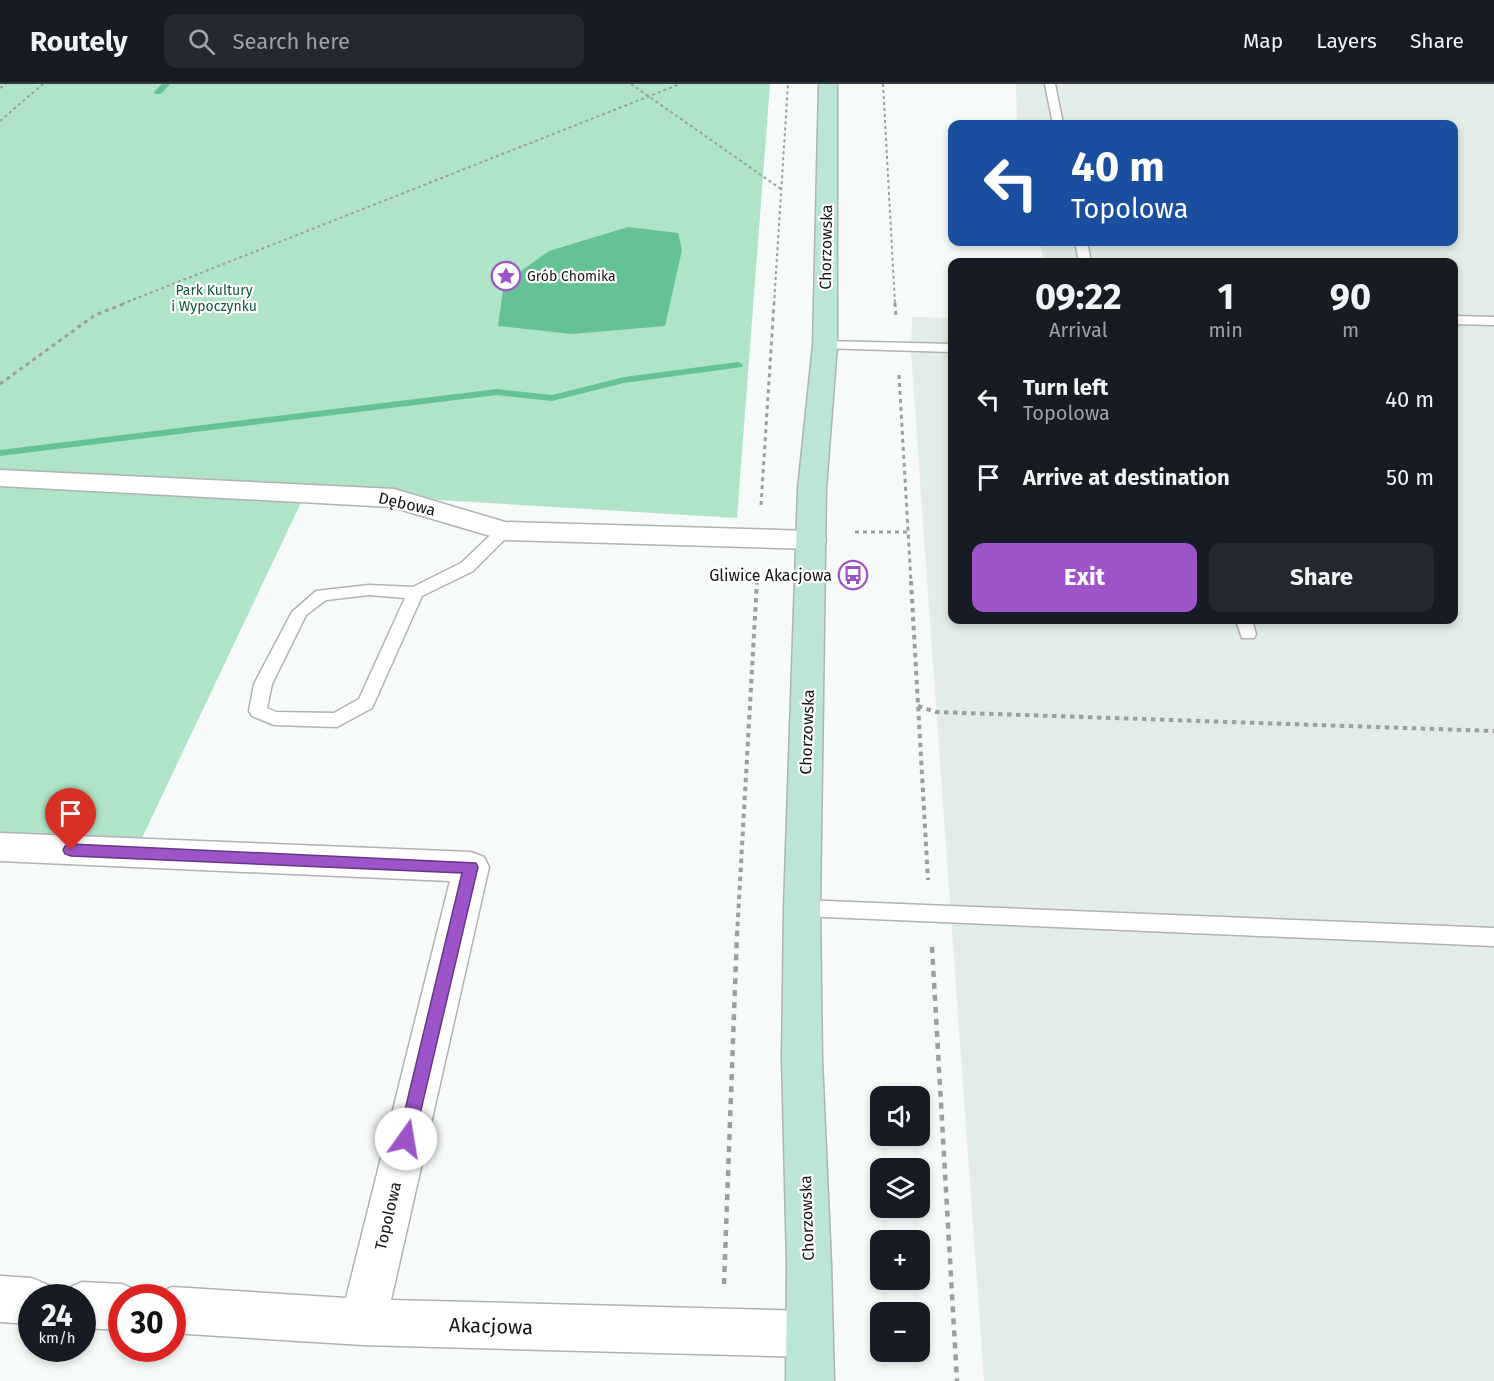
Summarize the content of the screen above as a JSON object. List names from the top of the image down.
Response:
{
  "streets": {
    "main road": ["Chorzowska"],
    "street": ["Dębowa", "Topolowa", "Akacjowa"]
  },
  "crossings": [
    ["Chorzowska", "Dębowa"],
    ["Chorzowska", "Akacjowa"],
    ["Topolowa", "Akacjowa"]
  ],
  "parks": ["Park Kultury i Wypoczynku"],
  "places": {
    "place": ["Grób Chomika"],
    "bus stop": ["Gliwice Akacjowa"]
  },
  "page": {
    "header": "Routely",
    "search": "Search here",
    "nav": ["Map", "Layers", "Share"],
    "turn": ["40 m", "Topolowa"],
    "eta": [
      "09:22",
      "Arrival",
      "1",
      "min",
      "90",
      "m"
    ],
    "list": [
      {
        "name": "Turn left",
        "note": "Topolowa",
        "value": "40 m"
      },
      {
        "name": "Arrive at destination",
        "value": "50 m"
      }
    ],
    "buttons": ["Exit", "Share"],
    "map_buttons": ["+", "−"],
    "speed": "24 km/h",
    "limit": "30"
  }
}
